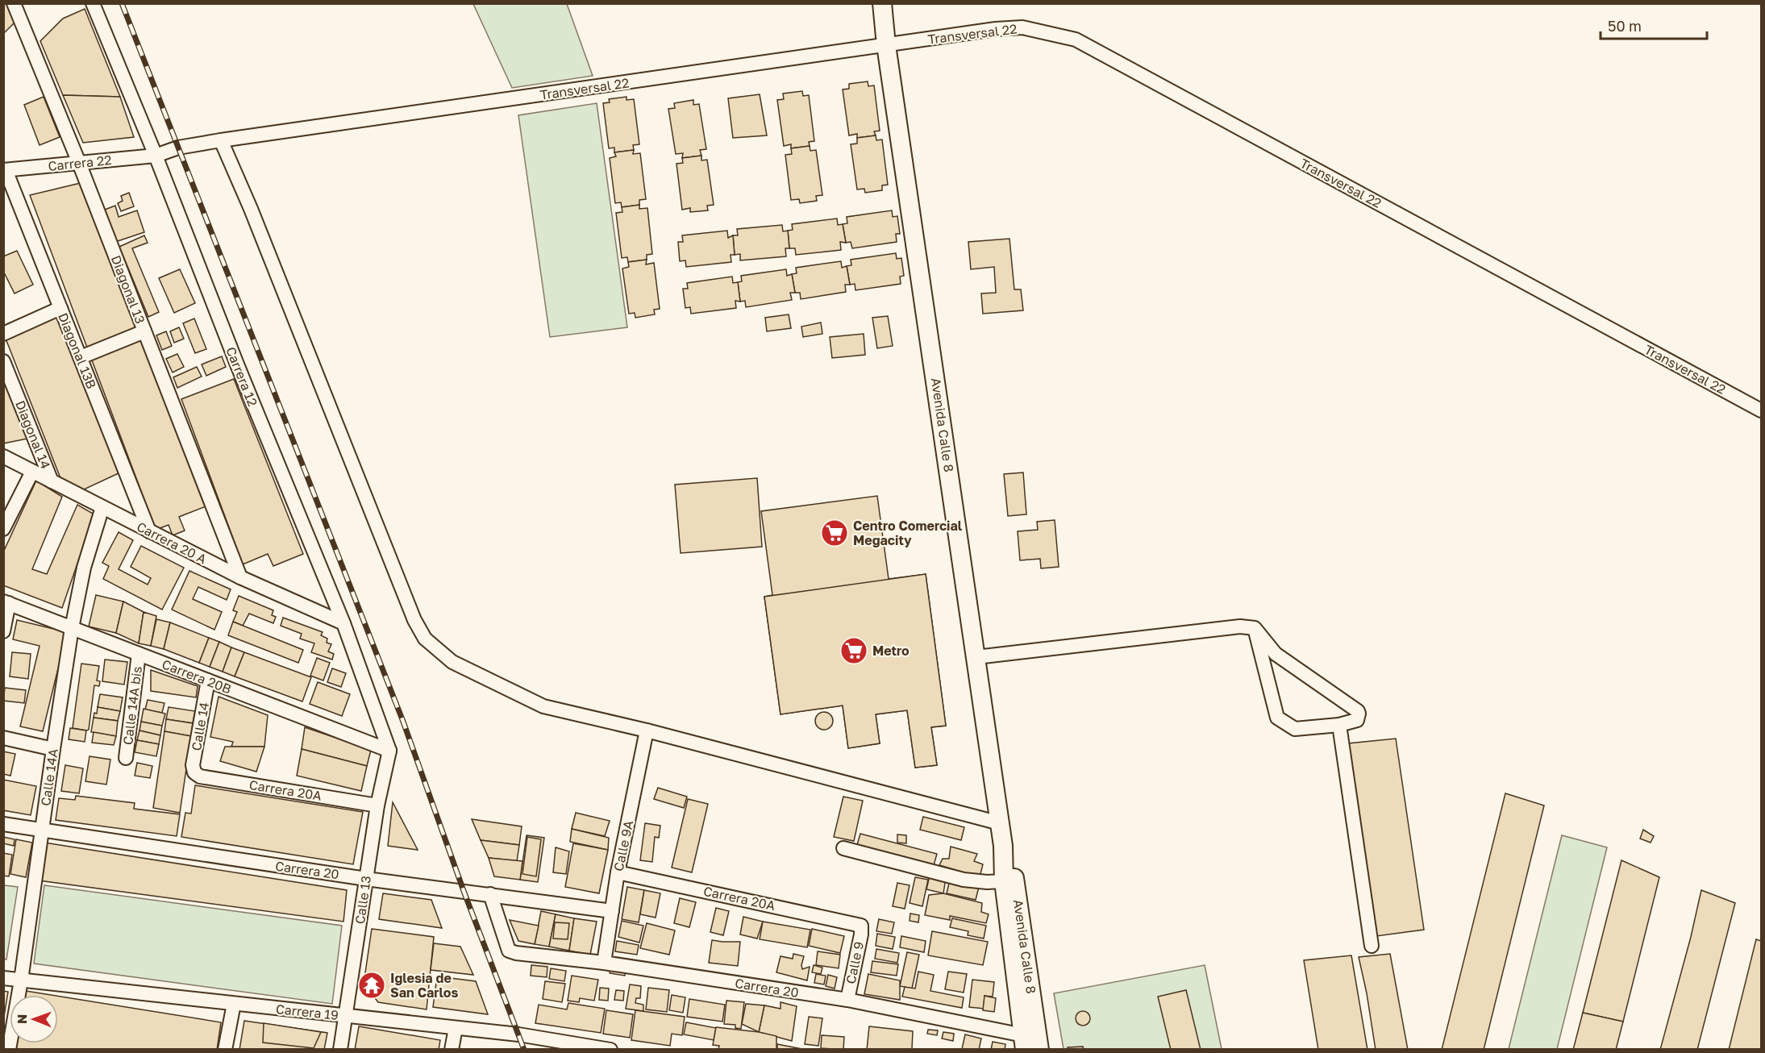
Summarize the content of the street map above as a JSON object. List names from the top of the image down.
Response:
{
  "streets": {
    "main road": ["Avenida Calle 8"],
    "street": [
      "Transversal 22",
      "Carrera 22",
      "Diagonal 13",
      "Diagonal 13B",
      "Carrera 12",
      "Diagonal 14",
      "Carrera 20 A",
      "Carrera 20B",
      "Calle 14A bis",
      "Calle 14",
      "Calle 14A",
      "Carrera 20A",
      "Calle 9A",
      "Carrera 20",
      "Calle 13",
      "Calle 9",
      "Carrera 19"
    ]
  },
  "crossings": [
    ["Transversal 22", "Carrera 22"],
    ["Transversal 22", "Carrera 12"],
    ["Transversal 22", "Avenida Calle 8"],
    ["Carrera 22", "Diagonal 13"],
    ["Carrera 22", "Diagonal 13B"],
    ["Carrera 22", "Carrera 12"],
    ["Diagonal 13", "Carrera 20 A"],
    ["Diagonal 13B", "Carrera 20 A"],
    ["Carrera 12", "Carrera 20 A"],
    ["Carrera 12", "Carrera 20B"],
    ["Carrera 12", "Calle 13"],
    ["Avenida Calle 8", "Carrera 20"],
    ["Diagonal 14", "Carrera 20 A"],
    ["Carrera 20 A", "Calle 14A"],
    ["Carrera 20B", "Calle 14A bis"],
    ["Carrera 20B", "Calle 14"],
    ["Carrera 20B", "Calle 14A"],
    ["Carrera 20B", "Calle 13"],
    ["Calle 14", "Carrera 20A"],
    ["Calle 14A", "Carrera 20"],
    ["Calle 14A", "Carrera 19"],
    ["Carrera 20A", "Calle 9A"],
    ["Carrera 20A", "Calle 13"],
    ["Carrera 20A", "Calle 9"],
    ["Calle 9A", "Carrera 20"],
    ["Carrera 20", "Calle 13"],
    ["Carrera 20", "Calle 9"],
    ["Calle 13", "Carrera 19"]
  ],
  "places": {
    "supermarket": ["Centro Comercial Megacity", "Metro"],
    "temple": ["Iglesia de San Carlos"]
  },
  "scale_bar": "50 m",
  "north": "left"
}
